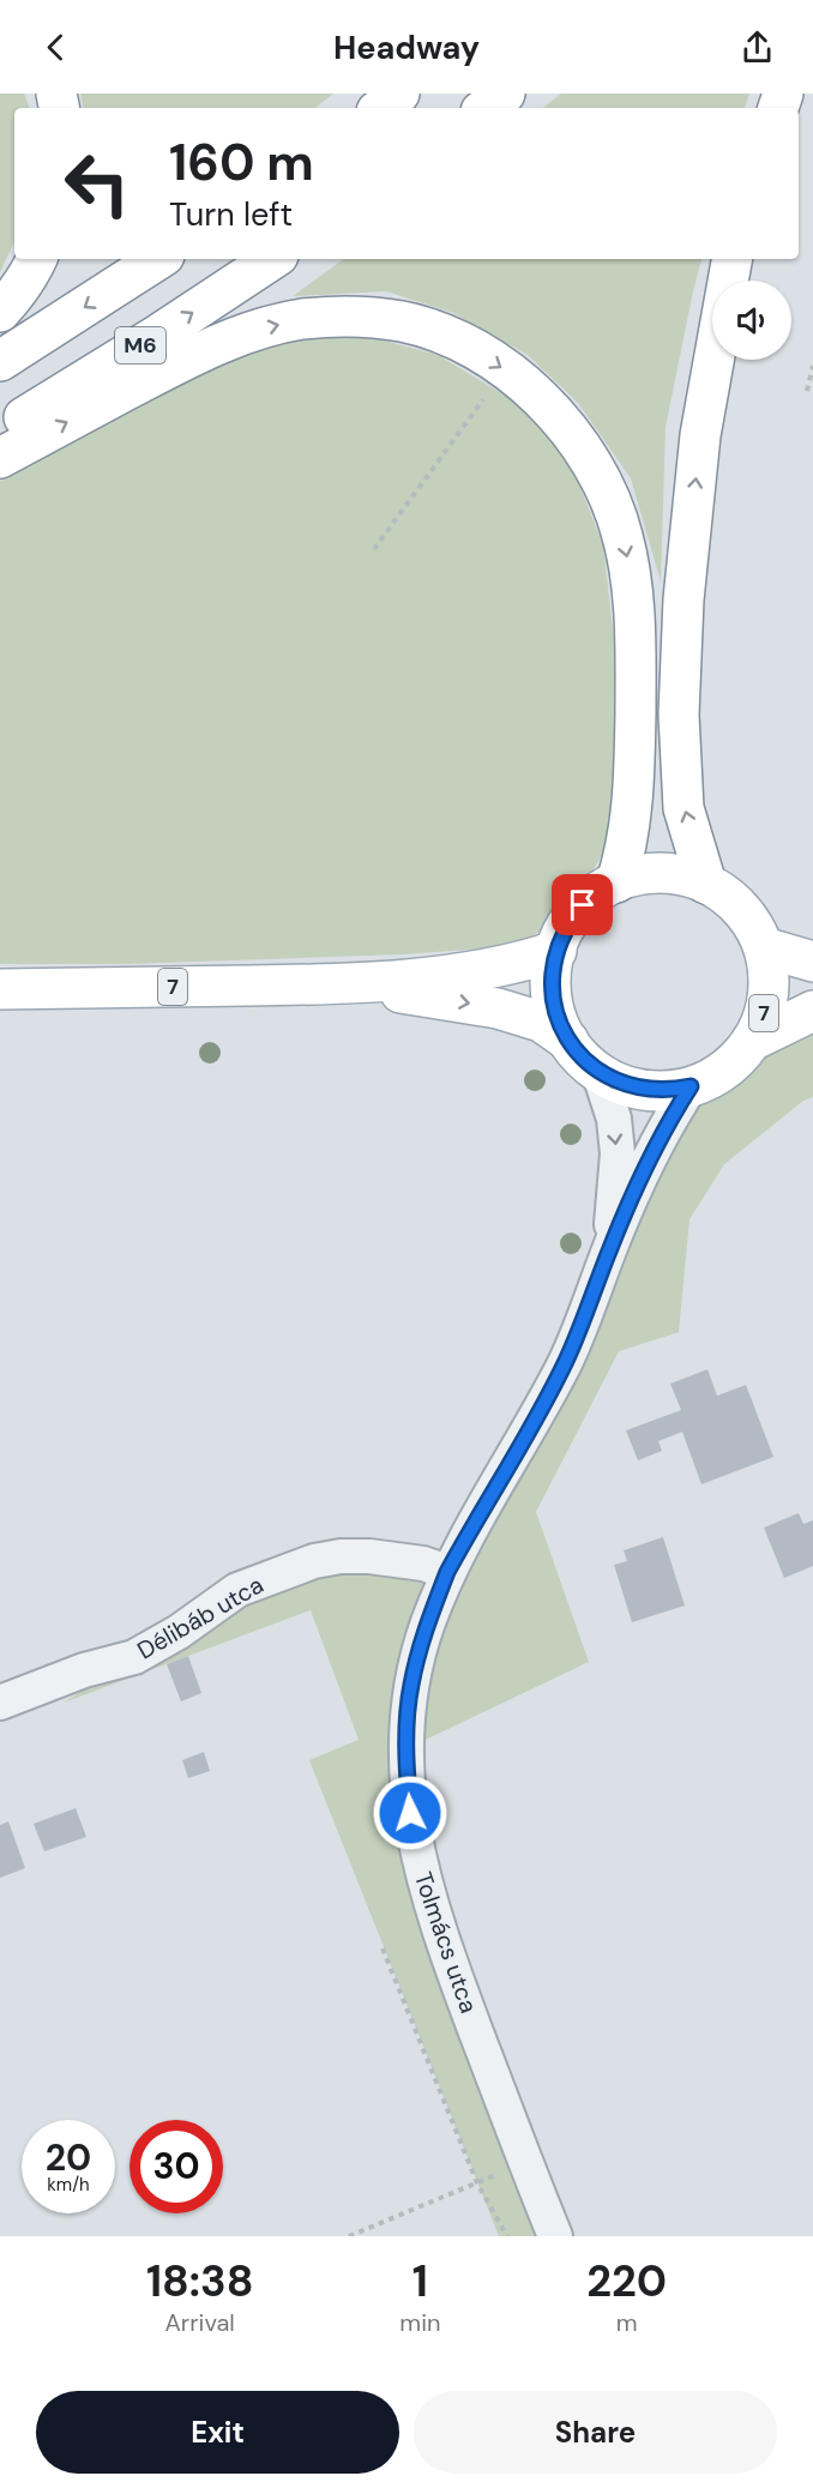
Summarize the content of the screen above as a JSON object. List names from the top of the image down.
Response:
{
  "streets": {
    "main road": ["M6", "7"],
    "street": ["Délibáb utca", "Tolmács utca"]
  },
  "crossings": [
    ["7", "Tolmács utca"],
    ["Délibáb utca", "Tolmács utca"]
  ],
  "page": {
    "header": "Headway",
    "turn": ["160 m", "Turn left"],
    "speed": "20 km/h",
    "limit": "30",
    "eta": [
      "18:38",
      "Arrival",
      "1",
      "min",
      "220",
      "m"
    ],
    "buttons": ["Exit", "Share"]
  }
}
